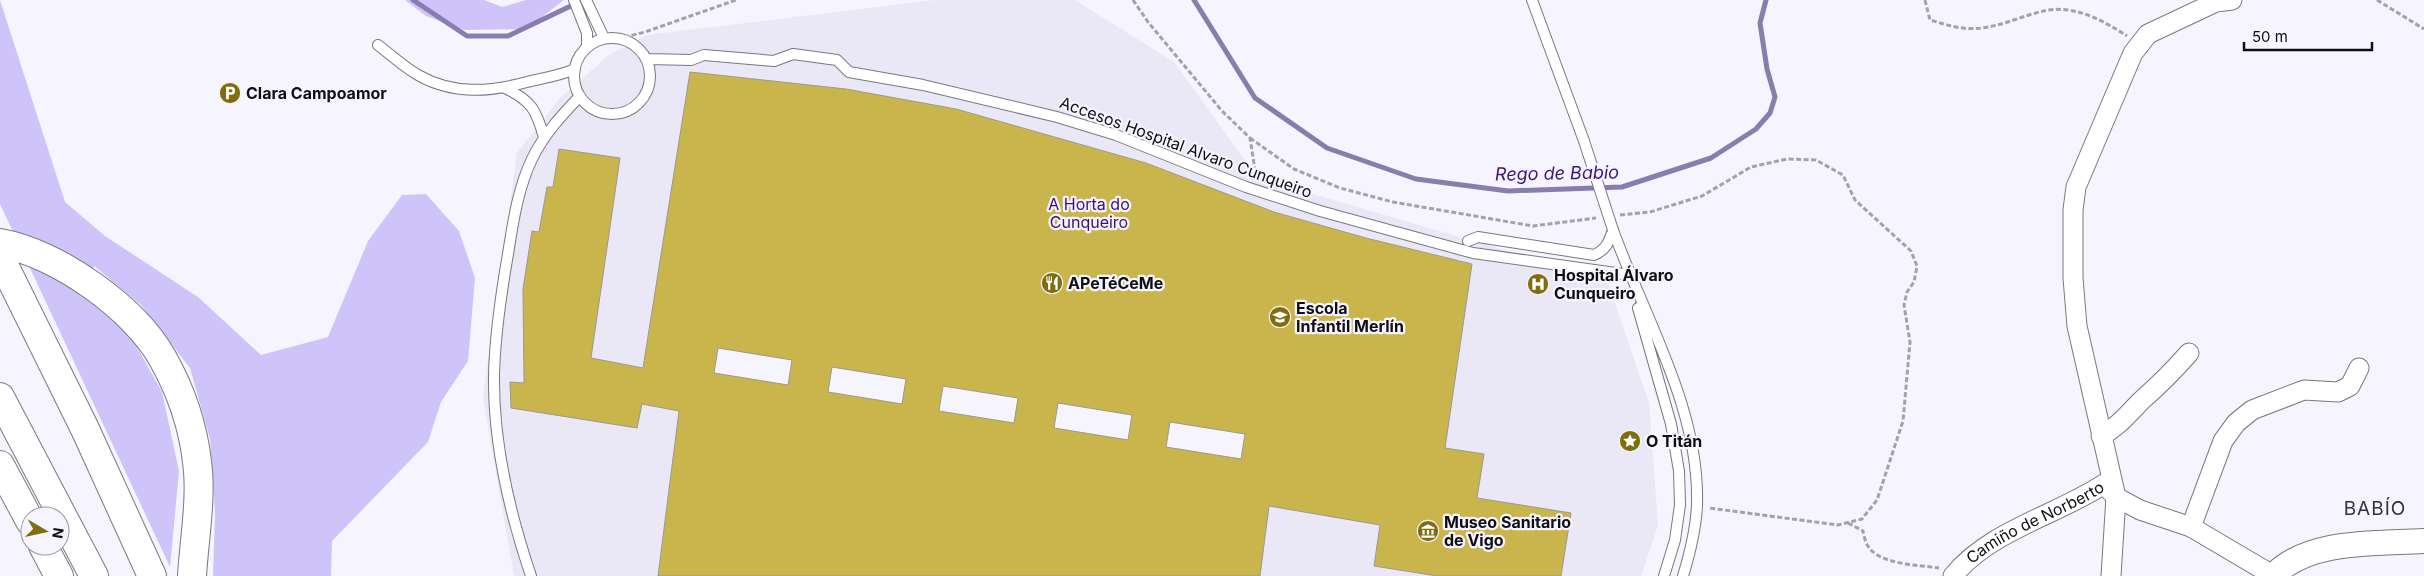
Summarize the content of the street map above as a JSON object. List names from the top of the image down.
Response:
{
  "streets": {
    "street": ["Camiño de Norberto"],
    "lane": ["Accesos Hospital Alvaro Cunqueiro"]
  },
  "districts": ["BABÍO"],
  "water": ["Rego de Babio"],
  "parks": ["A Horta do Cunqueiro"],
  "places": {
    "parking": ["Clara Campoamor"],
    "restaurant": ["APeTéCeMe"],
    "hospital": ["Hospital Álvaro Cunqueiro"],
    "school or university": ["Escola Infantil Merlín"],
    "place": ["O Titán"],
    "museum": ["Museo Sanitario de Vigo"]
  },
  "scale_bar": "50 m",
  "north": "right"
}
